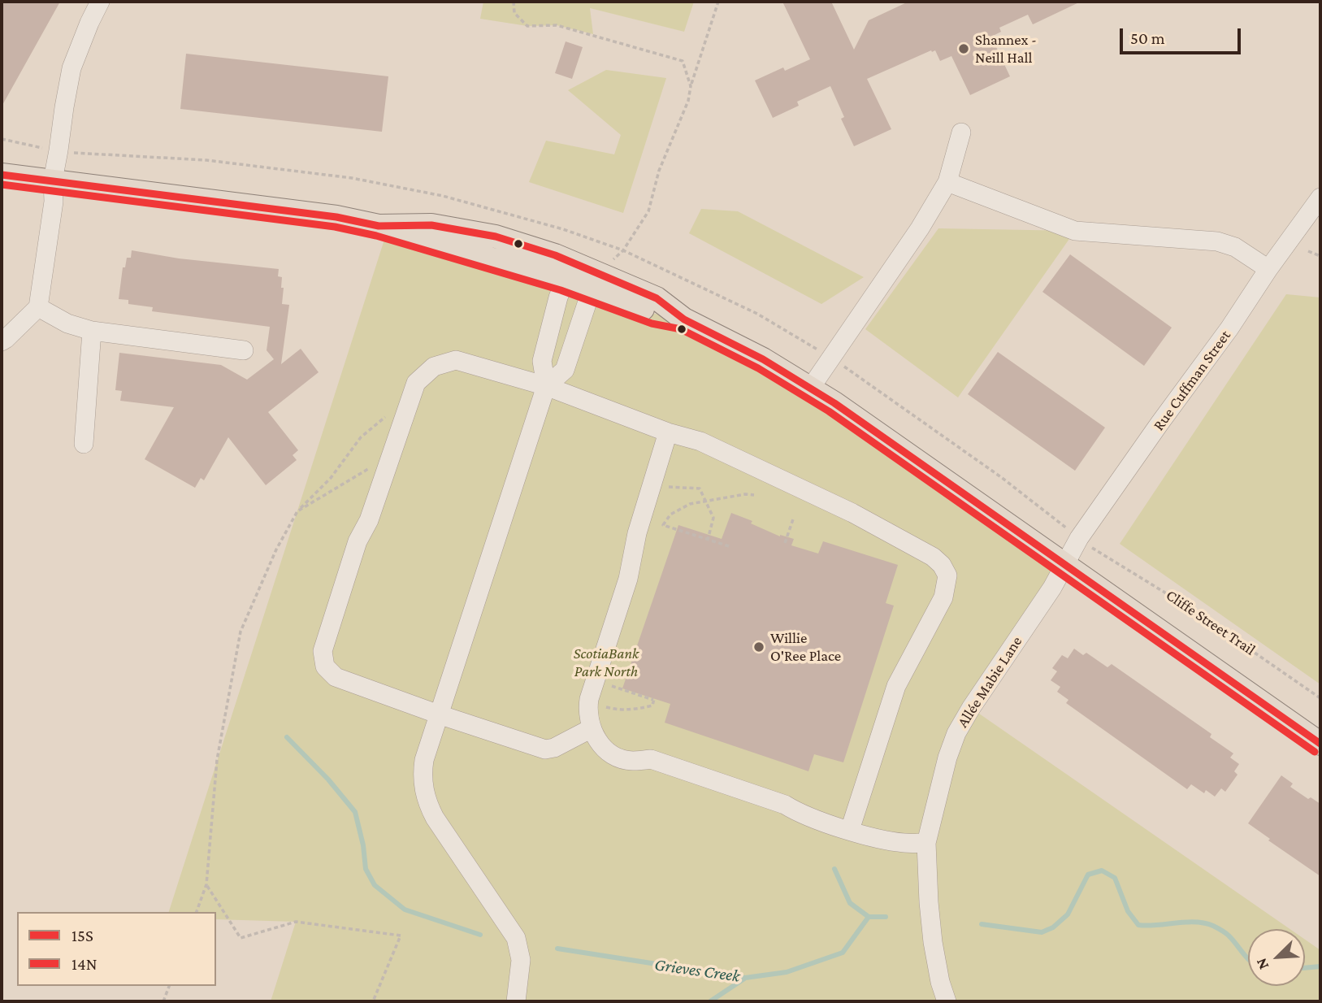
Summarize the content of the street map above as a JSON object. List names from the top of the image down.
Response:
{
  "streets": {
    "street": ["Rue Cuffman Street", "Allée Mabie Lane"],
    "path": ["Cliffe Street Trail"]
  },
  "crossings": [
    ["Rue Cuffman Street", "Allée Mabie Lane"]
  ],
  "water": ["Grieves Creek"],
  "parks": ["ScotiaBank Park North"],
  "places": ["Shannex - Neill Hall", "Willie O'Ree Place"],
  "lines": ["transit line 15S", "transit line 14N"],
  "legend": ["15S", "14N"],
  "scale_bar": "50 m",
  "north": "bottom left"
}
